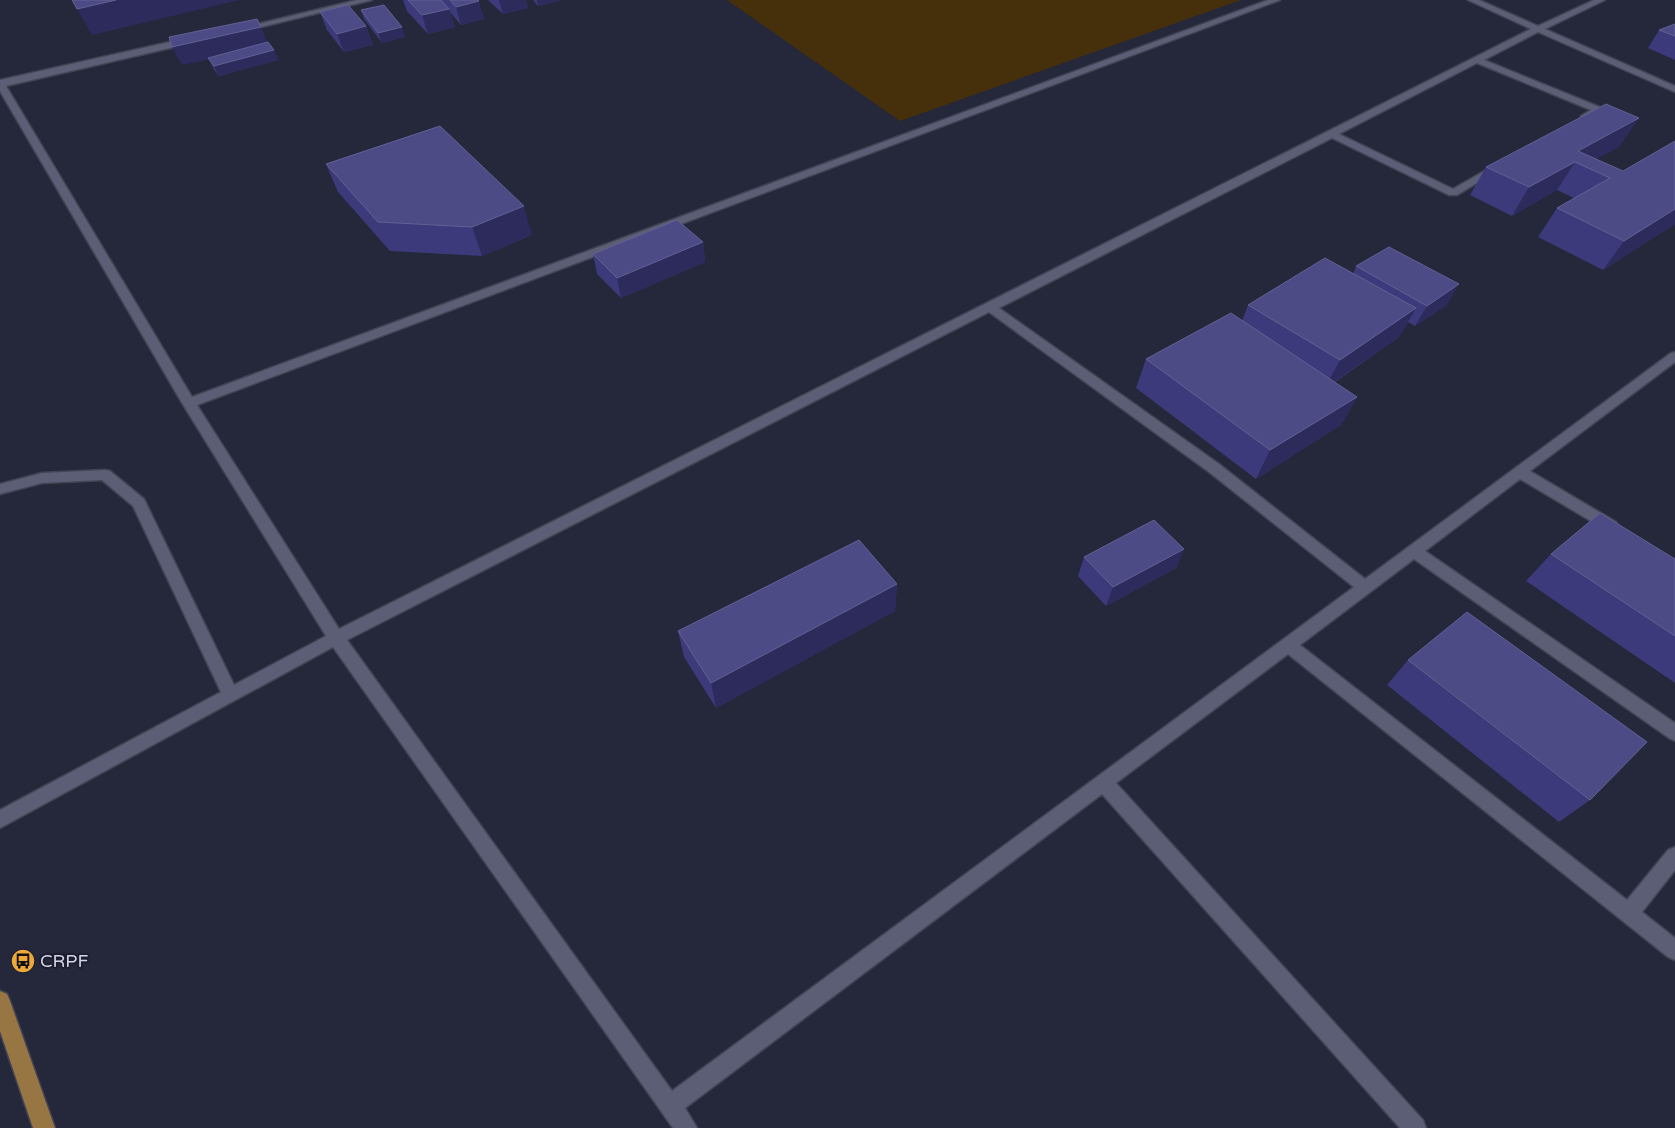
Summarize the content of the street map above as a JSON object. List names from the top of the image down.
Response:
{
  "places": {
    "bus stop": ["CRPF"]
  }
}
